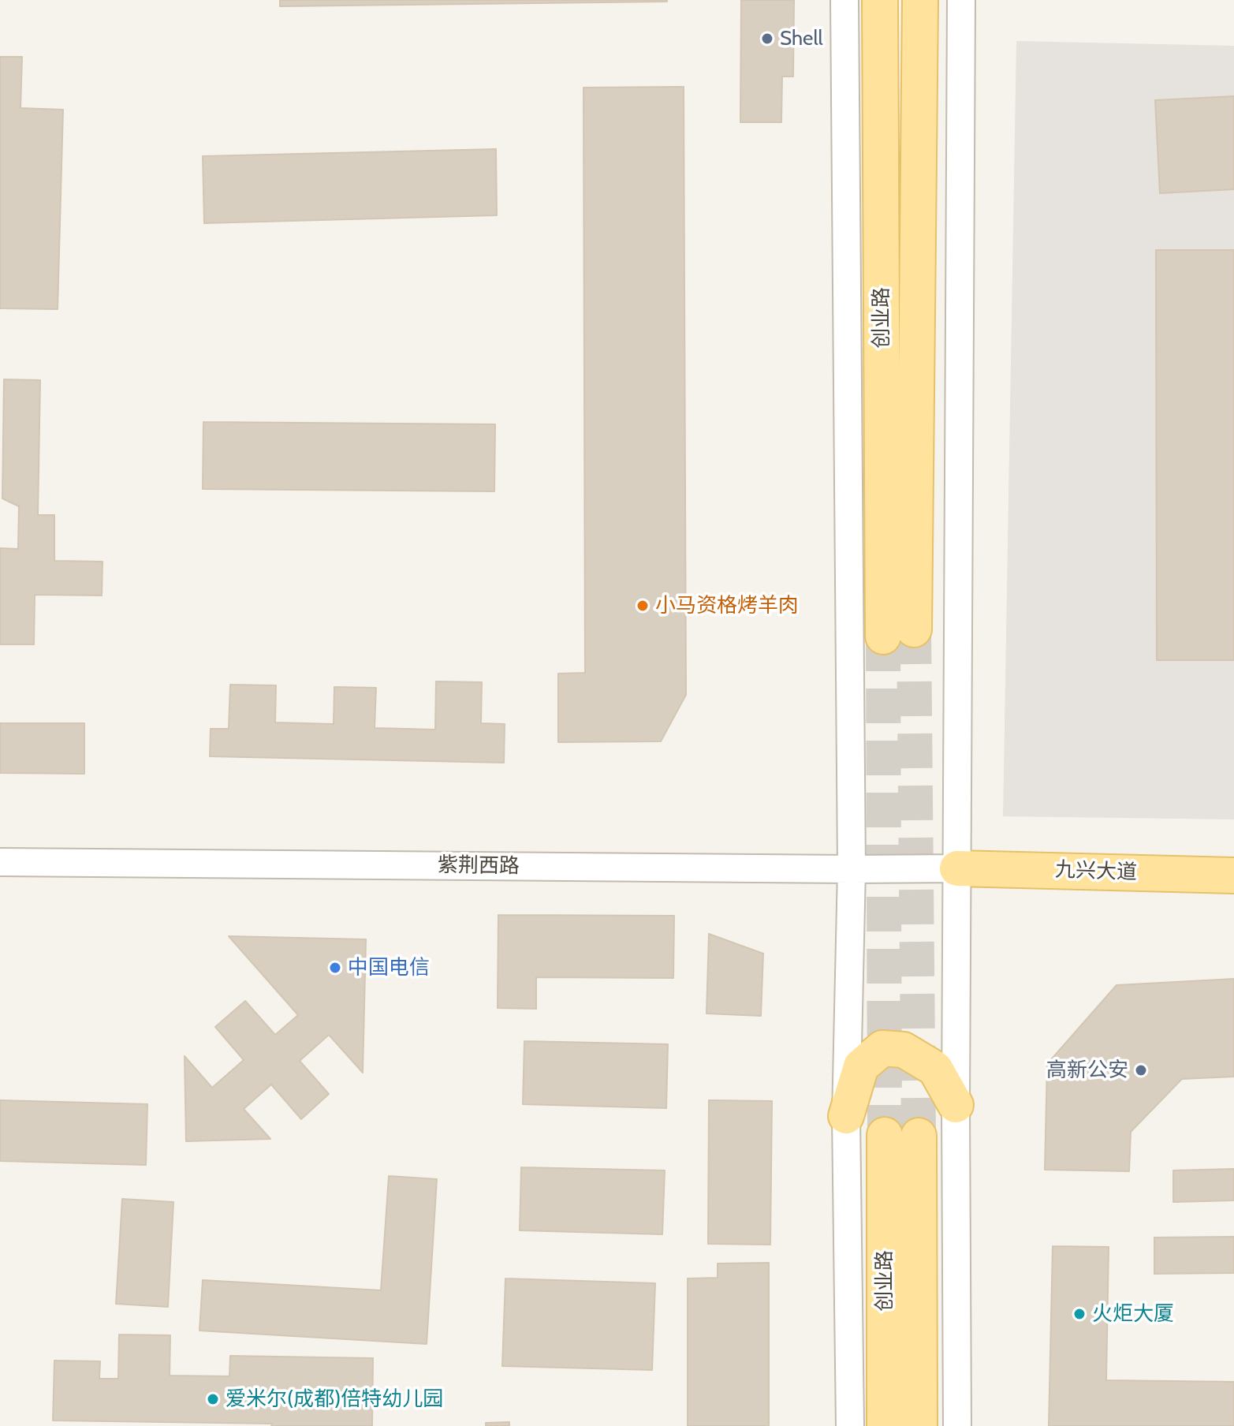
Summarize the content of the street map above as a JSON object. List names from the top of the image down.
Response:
{
  "streets": {
    "main road": ["创业路", "九兴大道"],
    "street": ["紫荆西路"]
  },
  "crossings": [
    ["紫荆西路", "九兴大道"]
  ],
  "places": [
    "Shell",
    "小马资格烤羊肉",
    "中国电信",
    "高新公安",
    "火炬大厦",
    "爱米尔(成都)倍特幼儿园"
  ]
}
